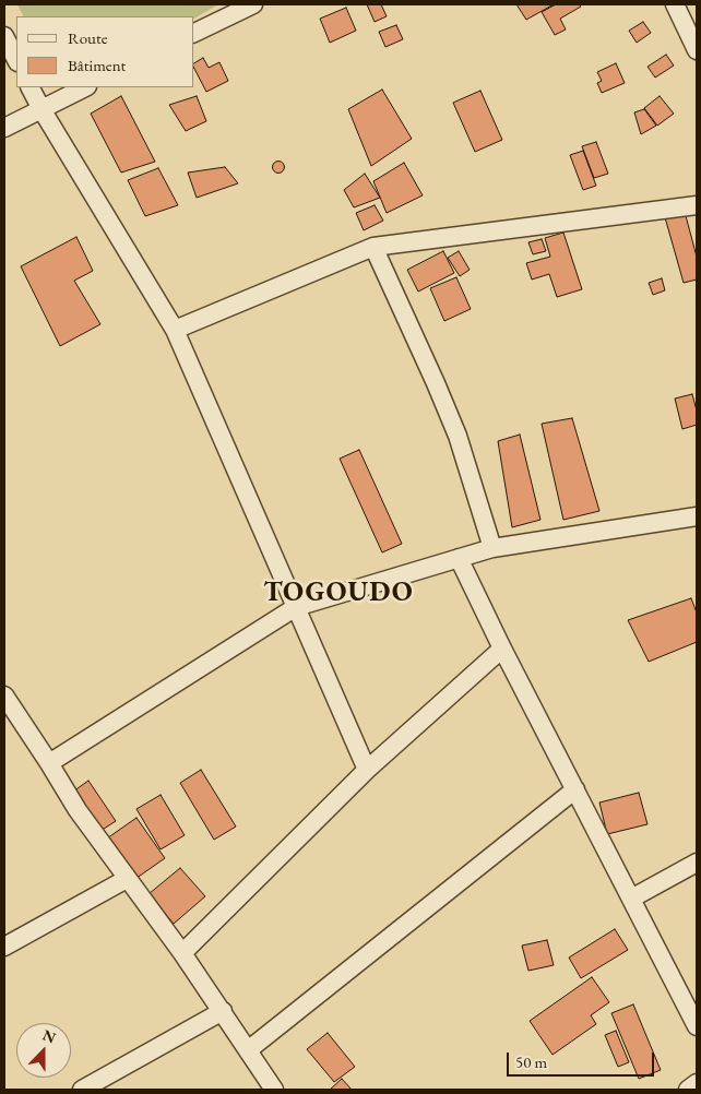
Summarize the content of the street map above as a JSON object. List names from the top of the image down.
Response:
{
  "districts": ["TOGOUDO"],
  "legend": ["Route", "Bâtiment"],
  "scale_bar": "50 m",
  "north": "top"
}
